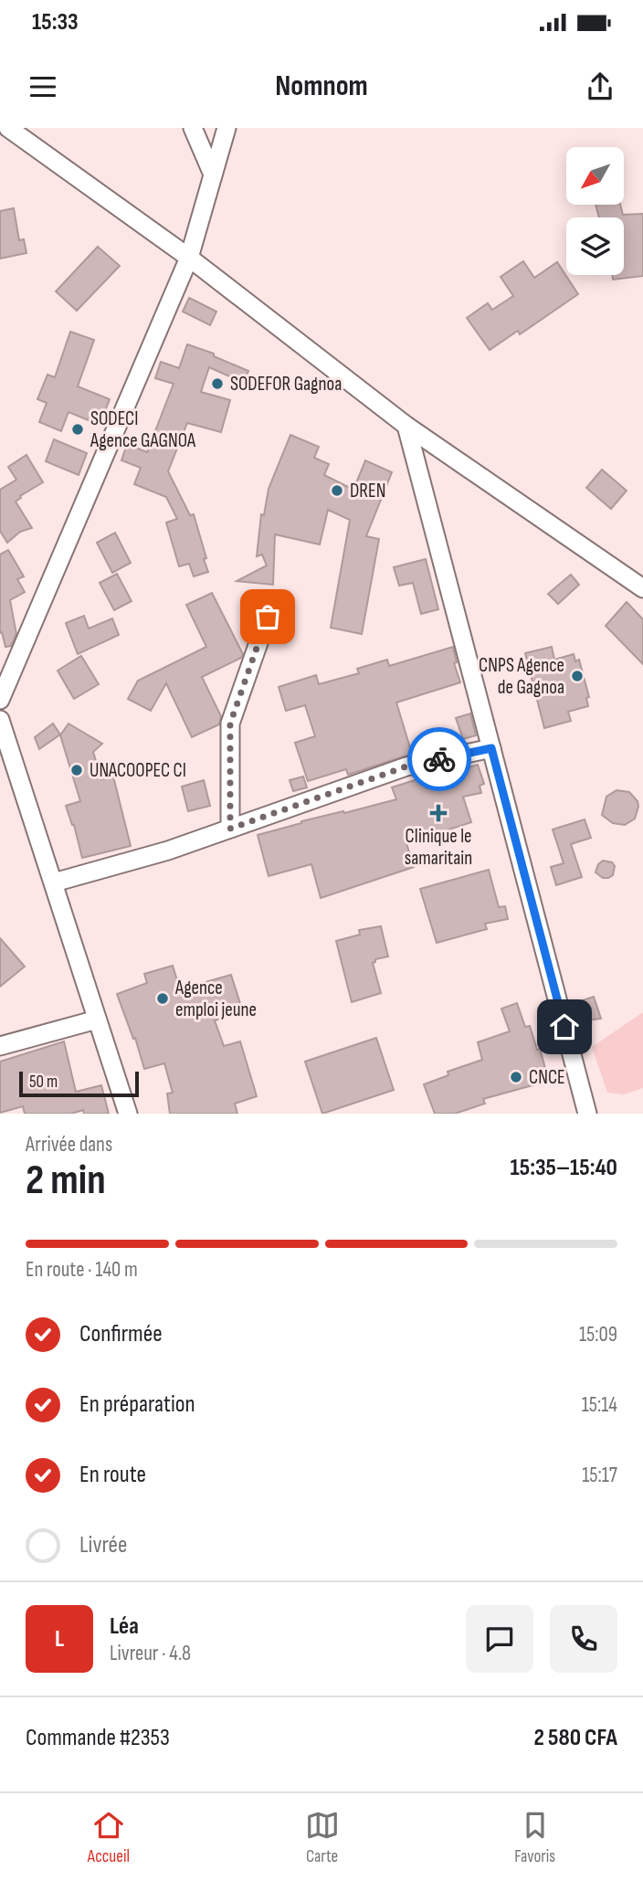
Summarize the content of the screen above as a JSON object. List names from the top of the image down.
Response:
{
  "places": {
    "other": [
      "SODEFOR Gagnoa",
      "SODECI Agence GAGNOA",
      "DREN",
      "CNPS Agence de Gagnoa",
      "UNACOOPEC CI",
      "Agence emploi jeune",
      "CNCE"
    ],
    "health": ["Clinique le samaritain"]
  },
  "scale_bar": "50 m",
  "north": "bottom left",
  "page": {
    "status": "15:33",
    "header": "Nomnom",
    "scale": "50 m",
    "heading": ["2 min", "Arrivée dans", "15:35–15:40"],
    "panel": [
      "Léa",
      "Livreur · 4.8",
      "Commande #2353",
      "2 580 CFA"
    ],
    "bar": "En route · 140 m",
    "list": [
      ["Confirmée", "15:09"],
      ["En préparation", "15:14"],
      ["En route", "15:17"],
      "Livrée"
    ],
    "round": "L",
    "tabs": ["Accueil", "Carte", "Favoris"]
  }
}
